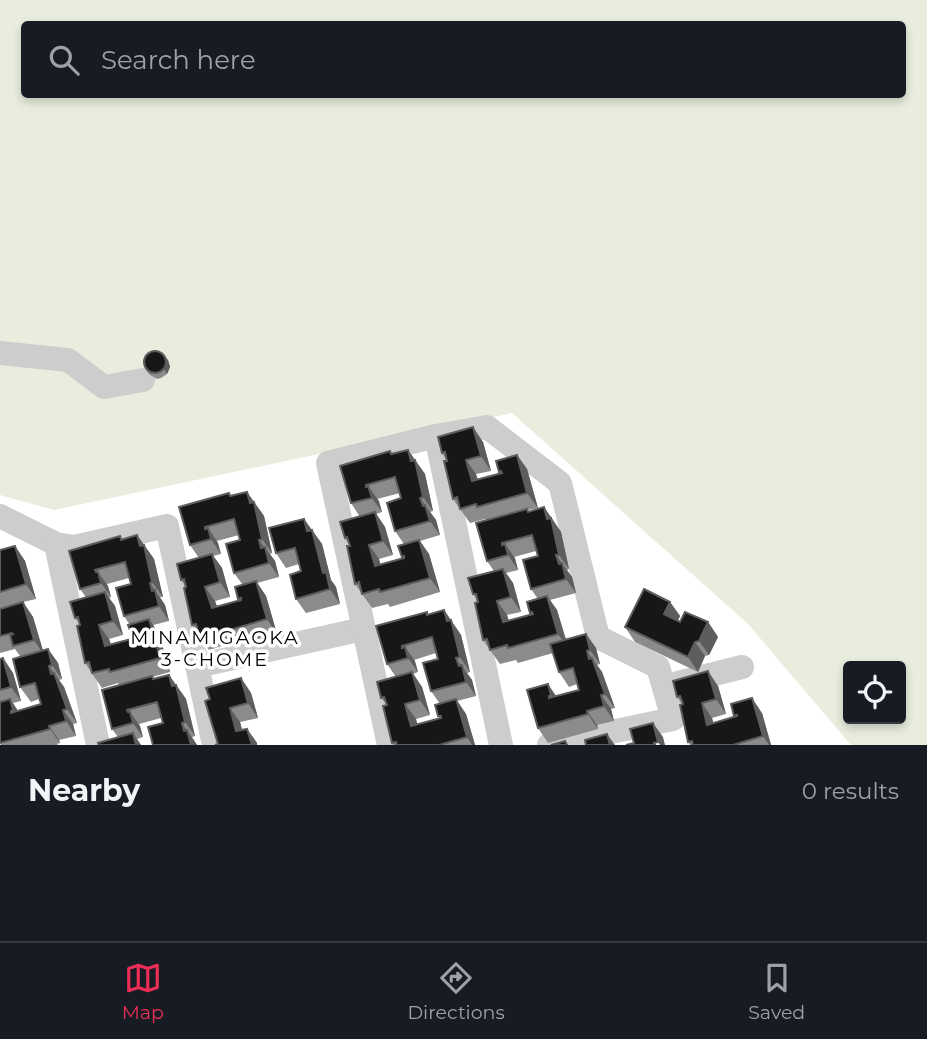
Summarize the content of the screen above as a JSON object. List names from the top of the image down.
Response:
{
  "districts": ["MINAMIGAOKA 3-CHOME"],
  "page": {
    "search": "Search here",
    "heading": ["Nearby", "0 results"],
    "nav": ["Map", "Directions", "Saved"]
  }
}
